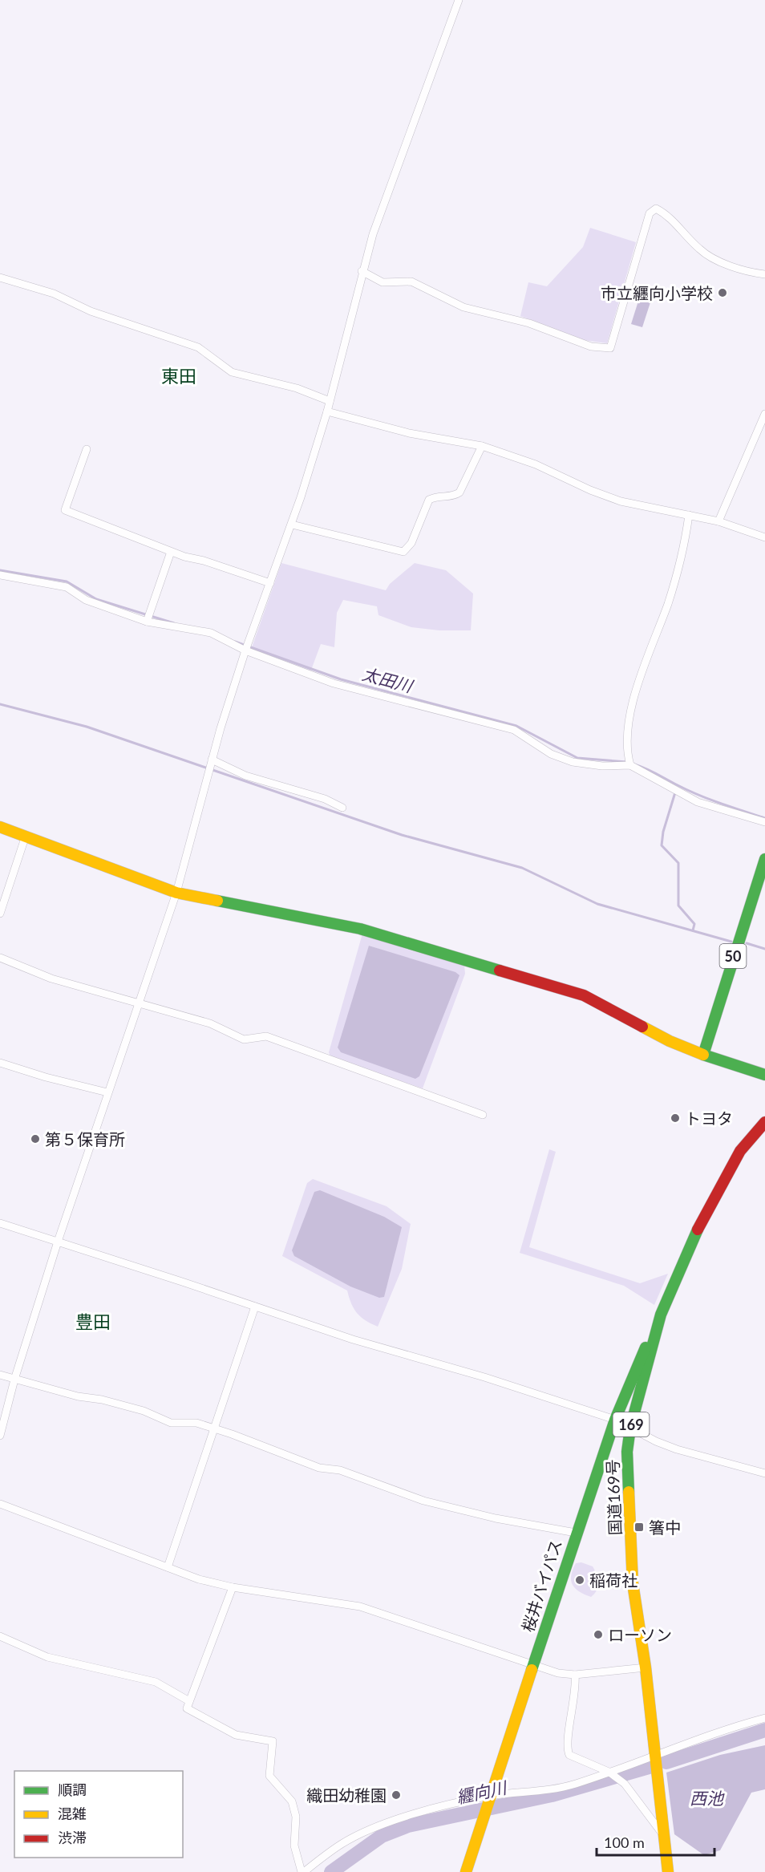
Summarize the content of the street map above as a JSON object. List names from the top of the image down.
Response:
{
  "streets": {
    "main road": [
      "50",
      "169",
      "国道169号",
      "桜井バイパス"
    ]
  },
  "crossings": [
    ["国道169号", "桜井バイパス"]
  ],
  "districts": ["東田", "豊田"],
  "water": ["太田川", "纒向川", "西池"],
  "places": {
    "other": [
      "市立纒向小学校",
      "トヨタ",
      "第５保育所",
      "稲荷社",
      "ローソン",
      "織田幼稚園"
    ],
    "transit": ["箸中"]
  },
  "legend": ["順調", "混雑", "渋滞"],
  "scale_bar": "100 m"
}
